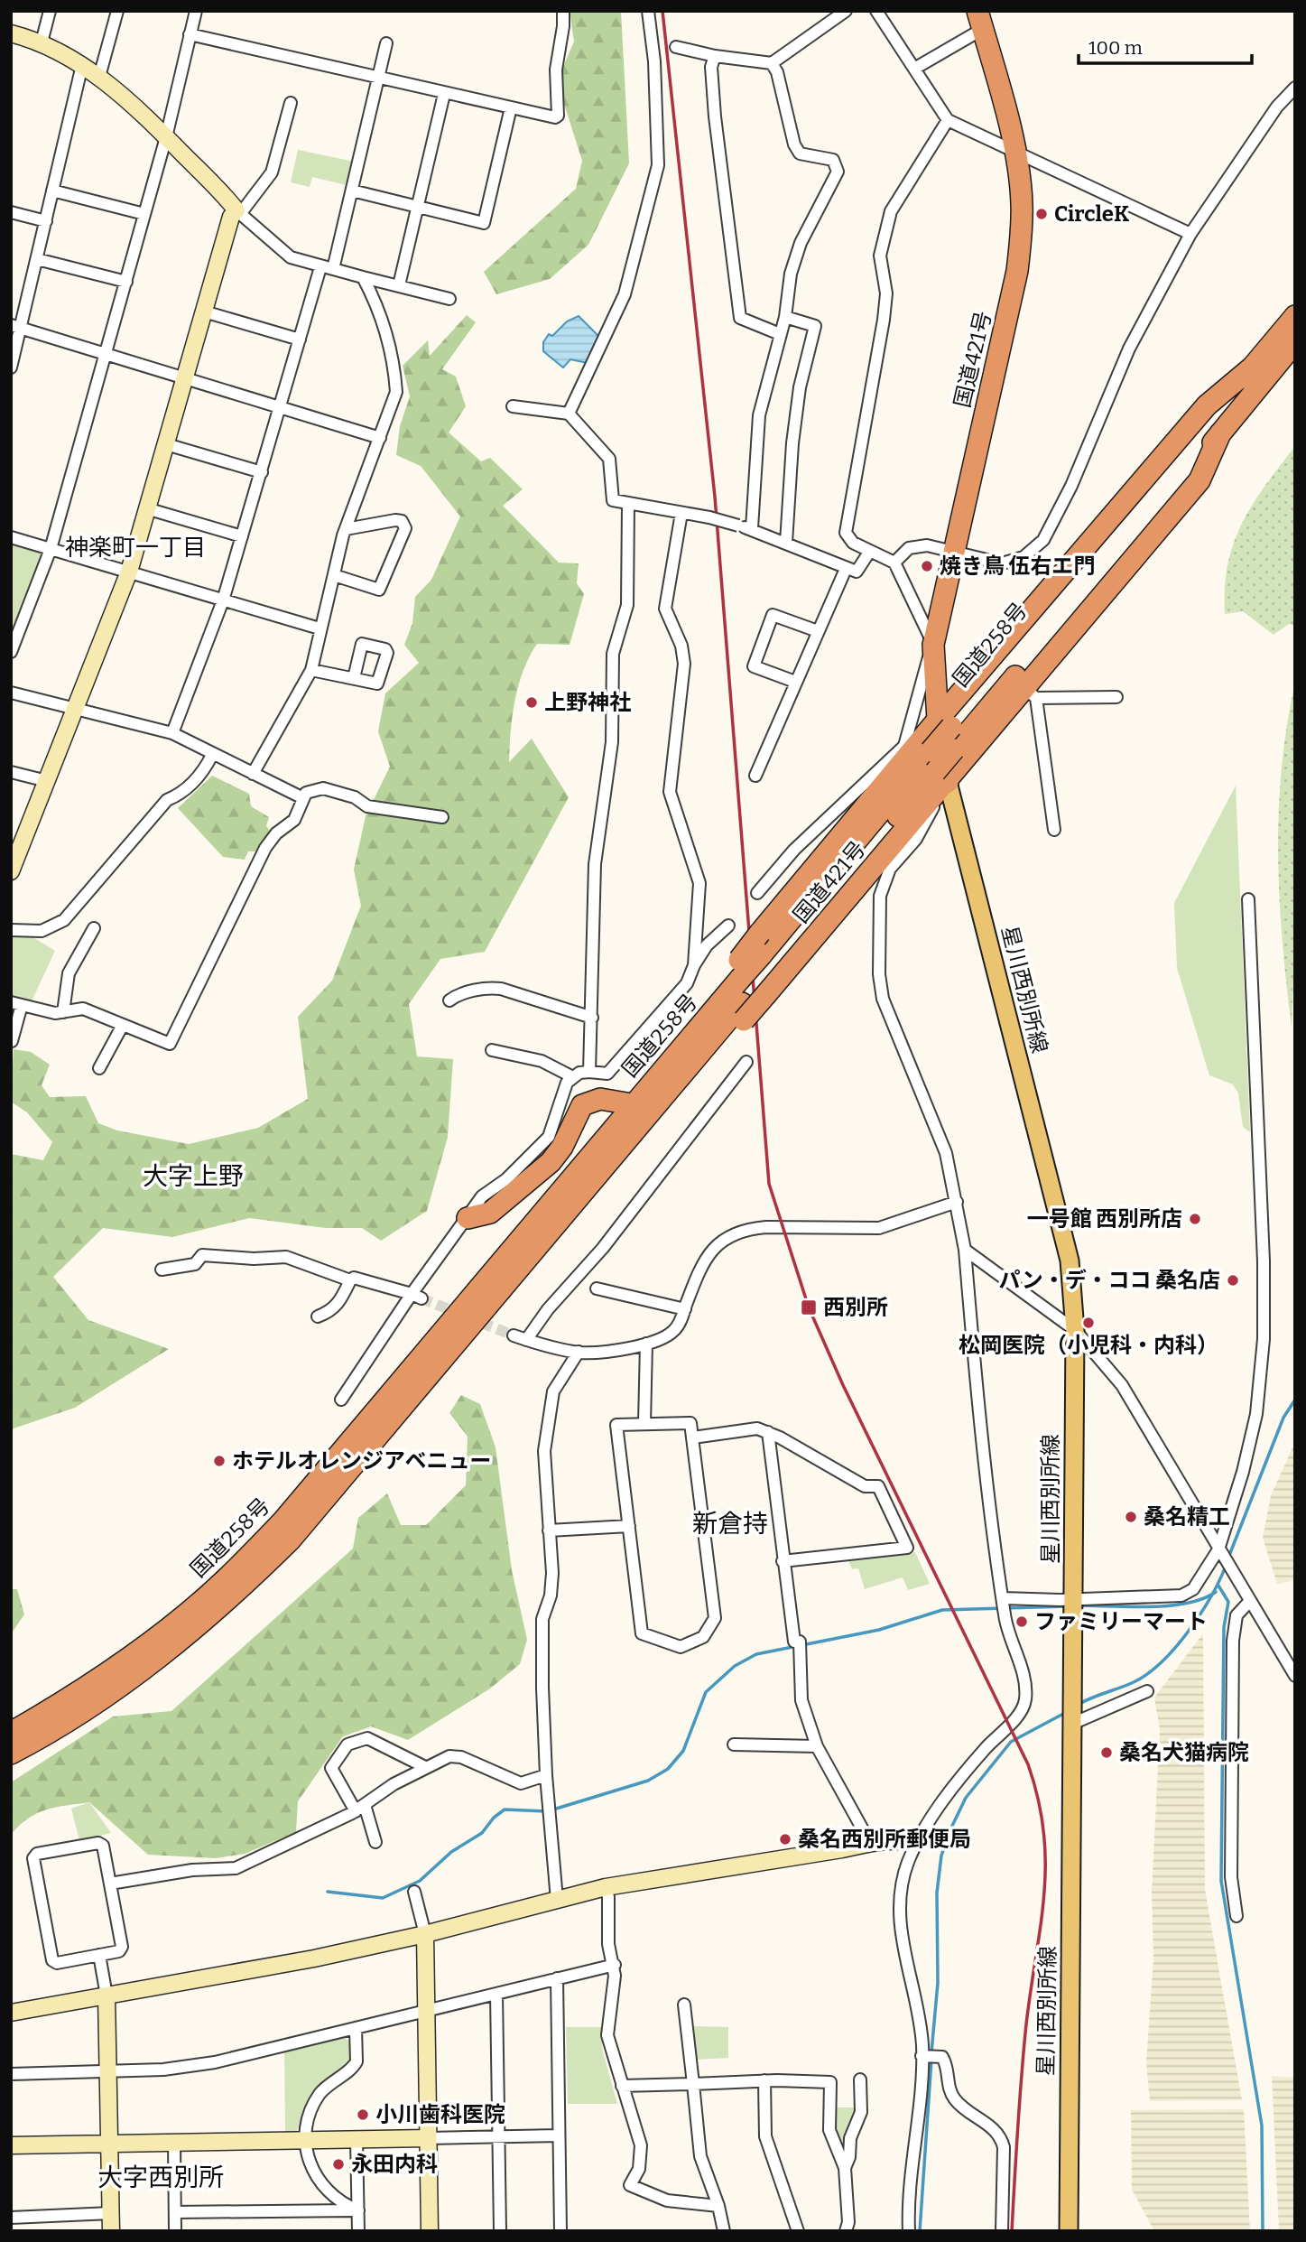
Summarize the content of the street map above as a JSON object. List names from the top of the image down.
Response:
{
  "streets": {
    "highway": ["国道421号", "国道258号"],
    "main road": ["星川西別所線"]
  },
  "crossings": [
    ["国道421号", "国道258号"],
    ["国道421号", "星川西別所線"],
    ["国道258号", "星川西別所線"]
  ],
  "districts": [
    "神楽町一丁目",
    "大字上野",
    "新倉持",
    "大字西別所"
  ],
  "places": {
    "other": [
      "CircleK",
      "焼き鳥 伍右エ門",
      "上野神社",
      "一号館 西別所店",
      "パン・デ・ココ 桑名店",
      "松岡医院（小児科・内科）",
      "ホテルオレンジアベニュー",
      "桑名精工",
      "ファミリーマート",
      "桑名犬猫病院",
      "桑名西別所郵便局",
      "小川歯科医院",
      "永田内科"
    ],
    "transit": ["西別所"]
  },
  "scale_bar": "100 m"
}
